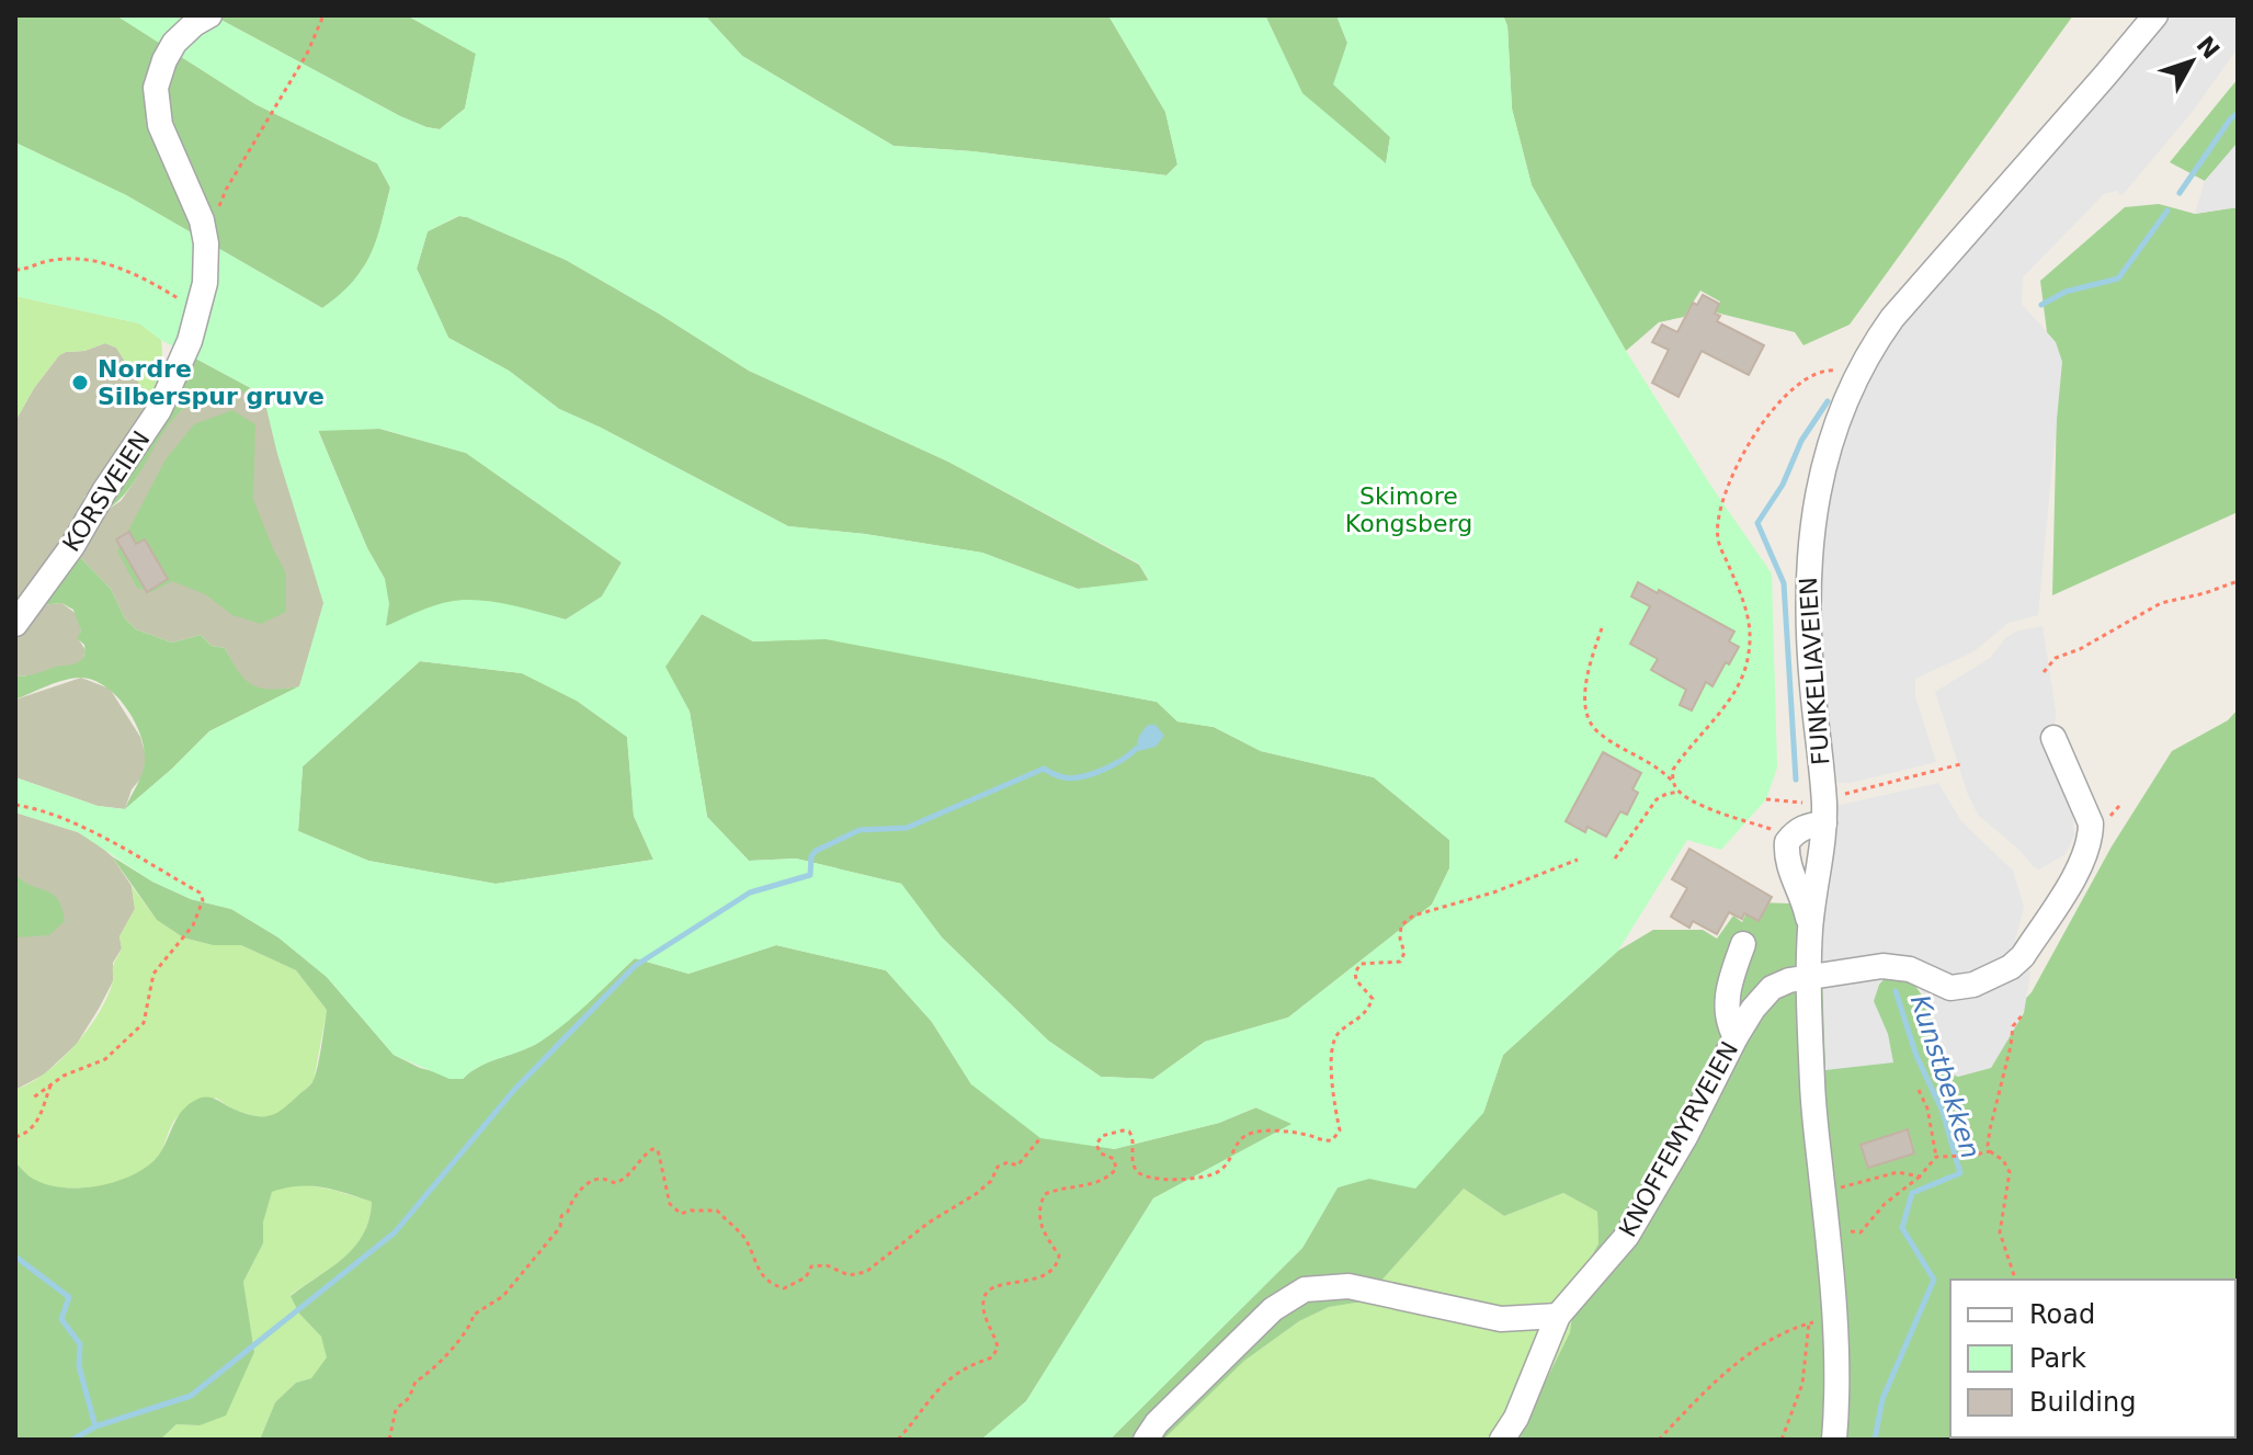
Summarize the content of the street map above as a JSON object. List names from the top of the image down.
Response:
{
  "streets": {
    "street": ["KORSVEIEN", "FUNKELIAVEIEN", "KNOFFEMYRVEIEN"]
  },
  "crossings": [
    ["FUNKELIAVEIEN", "KNOFFEMYRVEIEN"]
  ],
  "water": ["Kunstbekken"],
  "parks": ["Skimore Kongsberg"],
  "places": ["Nordre Silberspur gruve"],
  "legend": ["Road", "Park", "Building"],
  "north": "top right"
}
